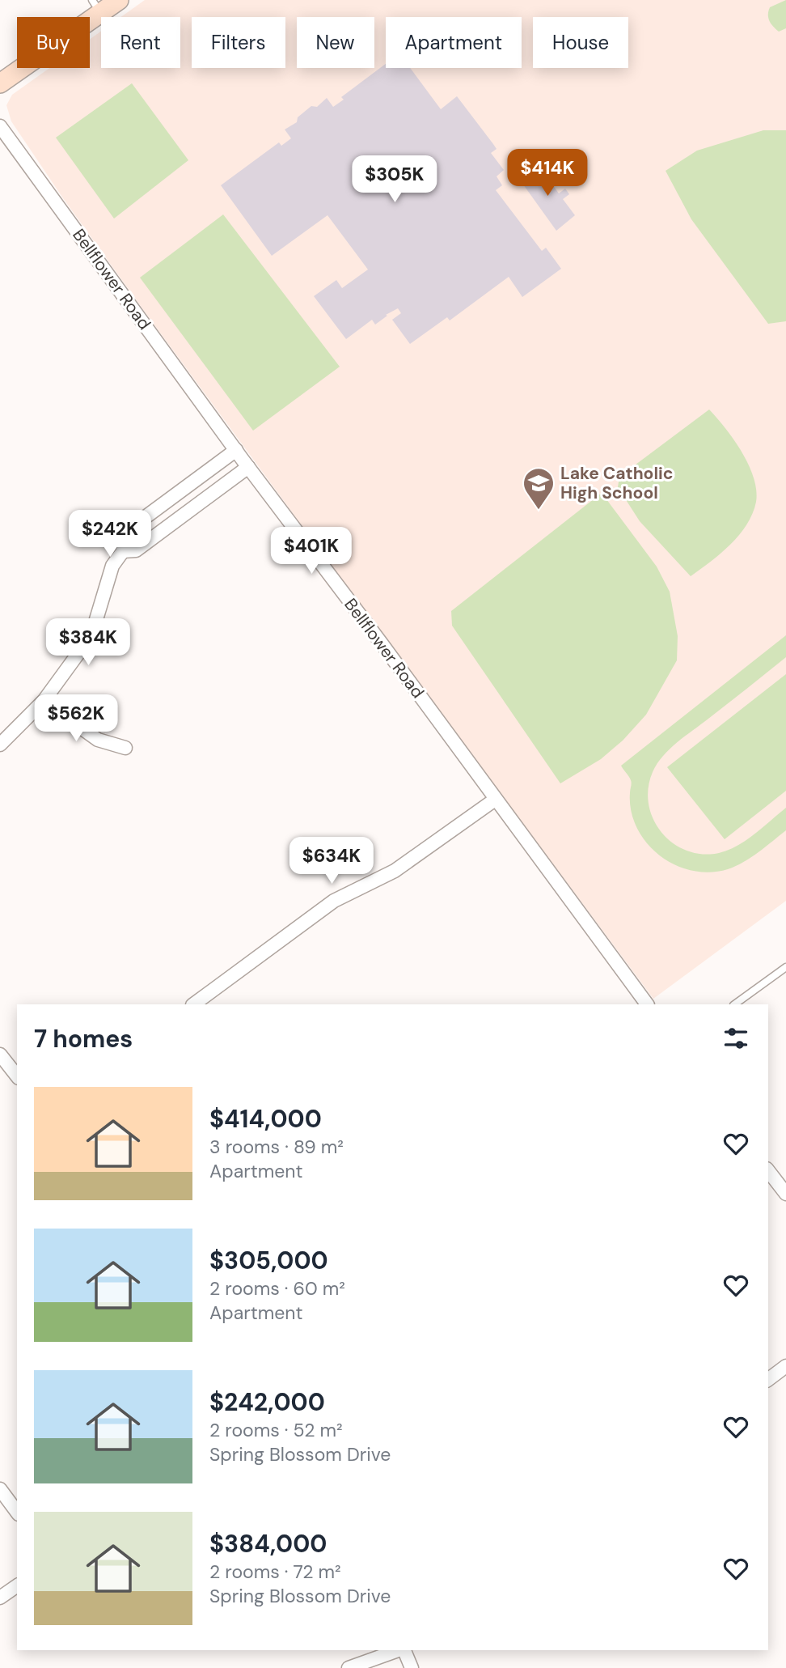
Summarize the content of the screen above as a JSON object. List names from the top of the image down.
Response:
{
  "streets": {
    "street": ["Bellflower Road"]
  },
  "places": {
    "school or university": ["Lake Catholic High School"]
  },
  "page": {
    "chip": [
      "Buy",
      "Rent",
      "Filters",
      "New",
      "Apartment",
      "House"
    ],
    "price": [
      "$414K",
      "$305K",
      "$242K",
      "$401K",
      "$384K",
      "$562K",
      "$634K"
    ],
    "heading": "7 homes",
    "list": [
      {
        "name": "$414,000",
        "note": "3 rooms · 89 m² · Apartment"
      },
      {
        "name": "$305,000",
        "note": "2 rooms · 60 m² · Apartment"
      },
      {
        "name": "$242,000",
        "note": "2 rooms · 52 m² · Spring Blossom Drive"
      },
      {
        "name": "$384,000",
        "note": "2 rooms · 72 m² · Spring Blossom Drive"
      }
    ]
  }
}
